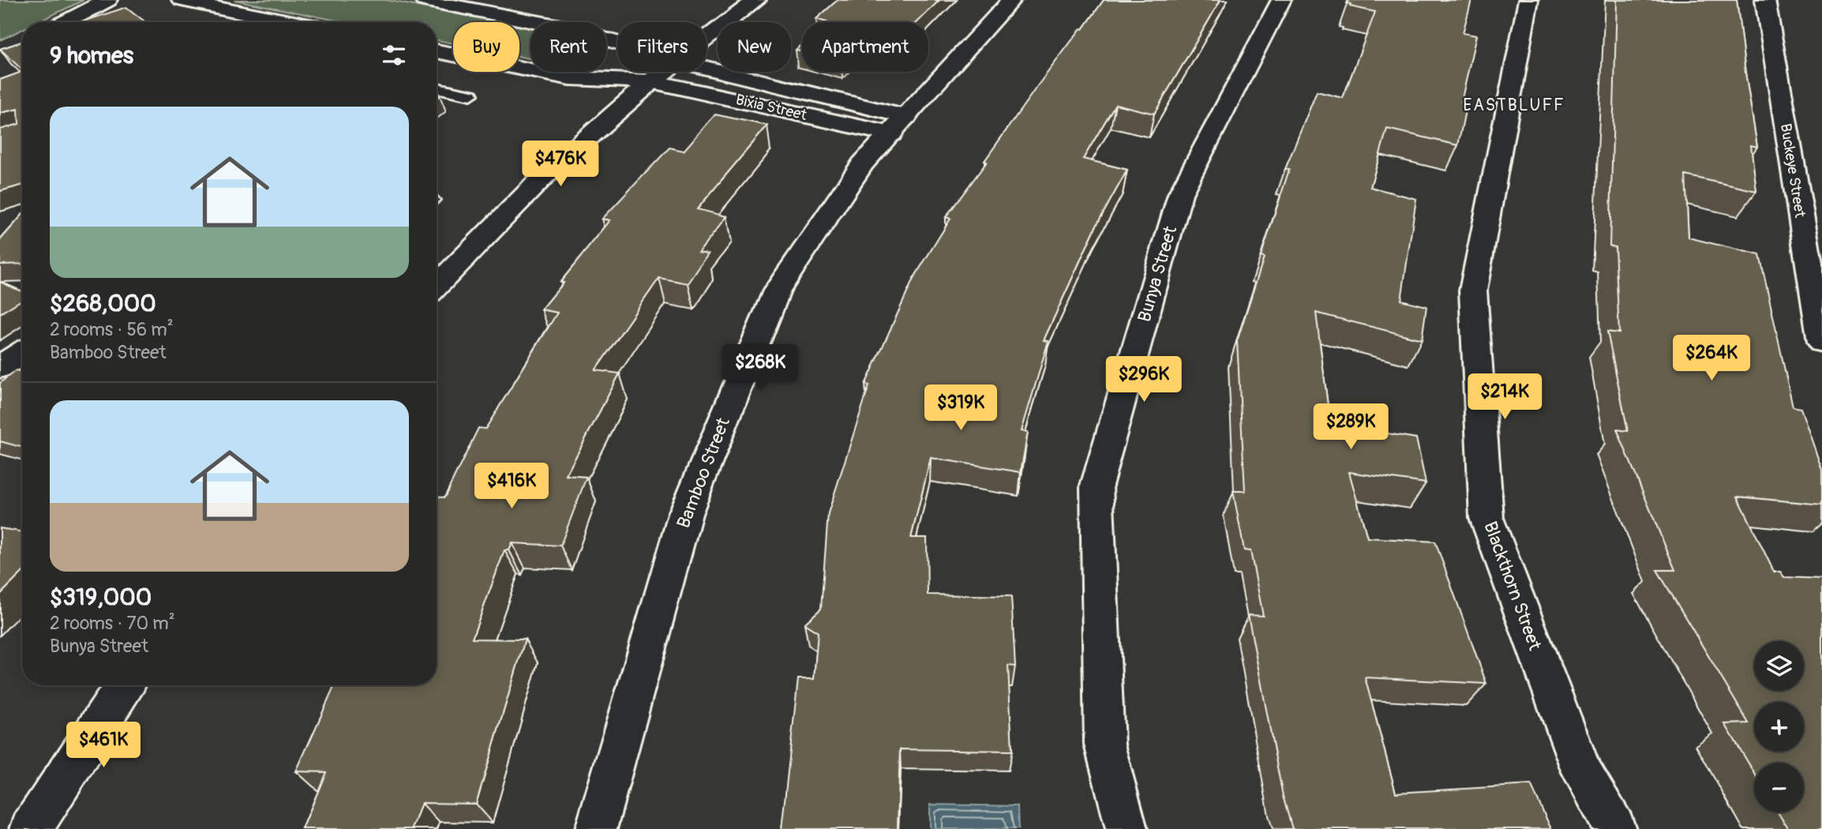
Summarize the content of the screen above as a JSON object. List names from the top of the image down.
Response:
{
  "streets": {
    "street": [
      "Bixia Street",
      "Buckeye Street",
      "Bunya Street",
      "Bamboo Street",
      "Blackthorn Street"
    ]
  },
  "crossings": [
    ["Bixia Street", "Bamboo Street"]
  ],
  "districts": ["EASTBLUFF"],
  "page": {
    "chip": [
      "Buy",
      "Rent",
      "Filters",
      "New",
      "Apartment"
    ],
    "heading": "9 homes",
    "list": [
      {
        "name": "$268,000",
        "note": "2 rooms · 56 m² · Bamboo Street"
      },
      {
        "name": "$319,000",
        "note": "2 rooms · 70 m² · Bunya Street"
      }
    ],
    "price": [
      "$476K",
      "$264K",
      "$268K",
      "$296K",
      "$214K",
      "$319K",
      "$289K",
      "$416K",
      "$461K"
    ],
    "map_buttons": ["+", "−"]
  }
}
